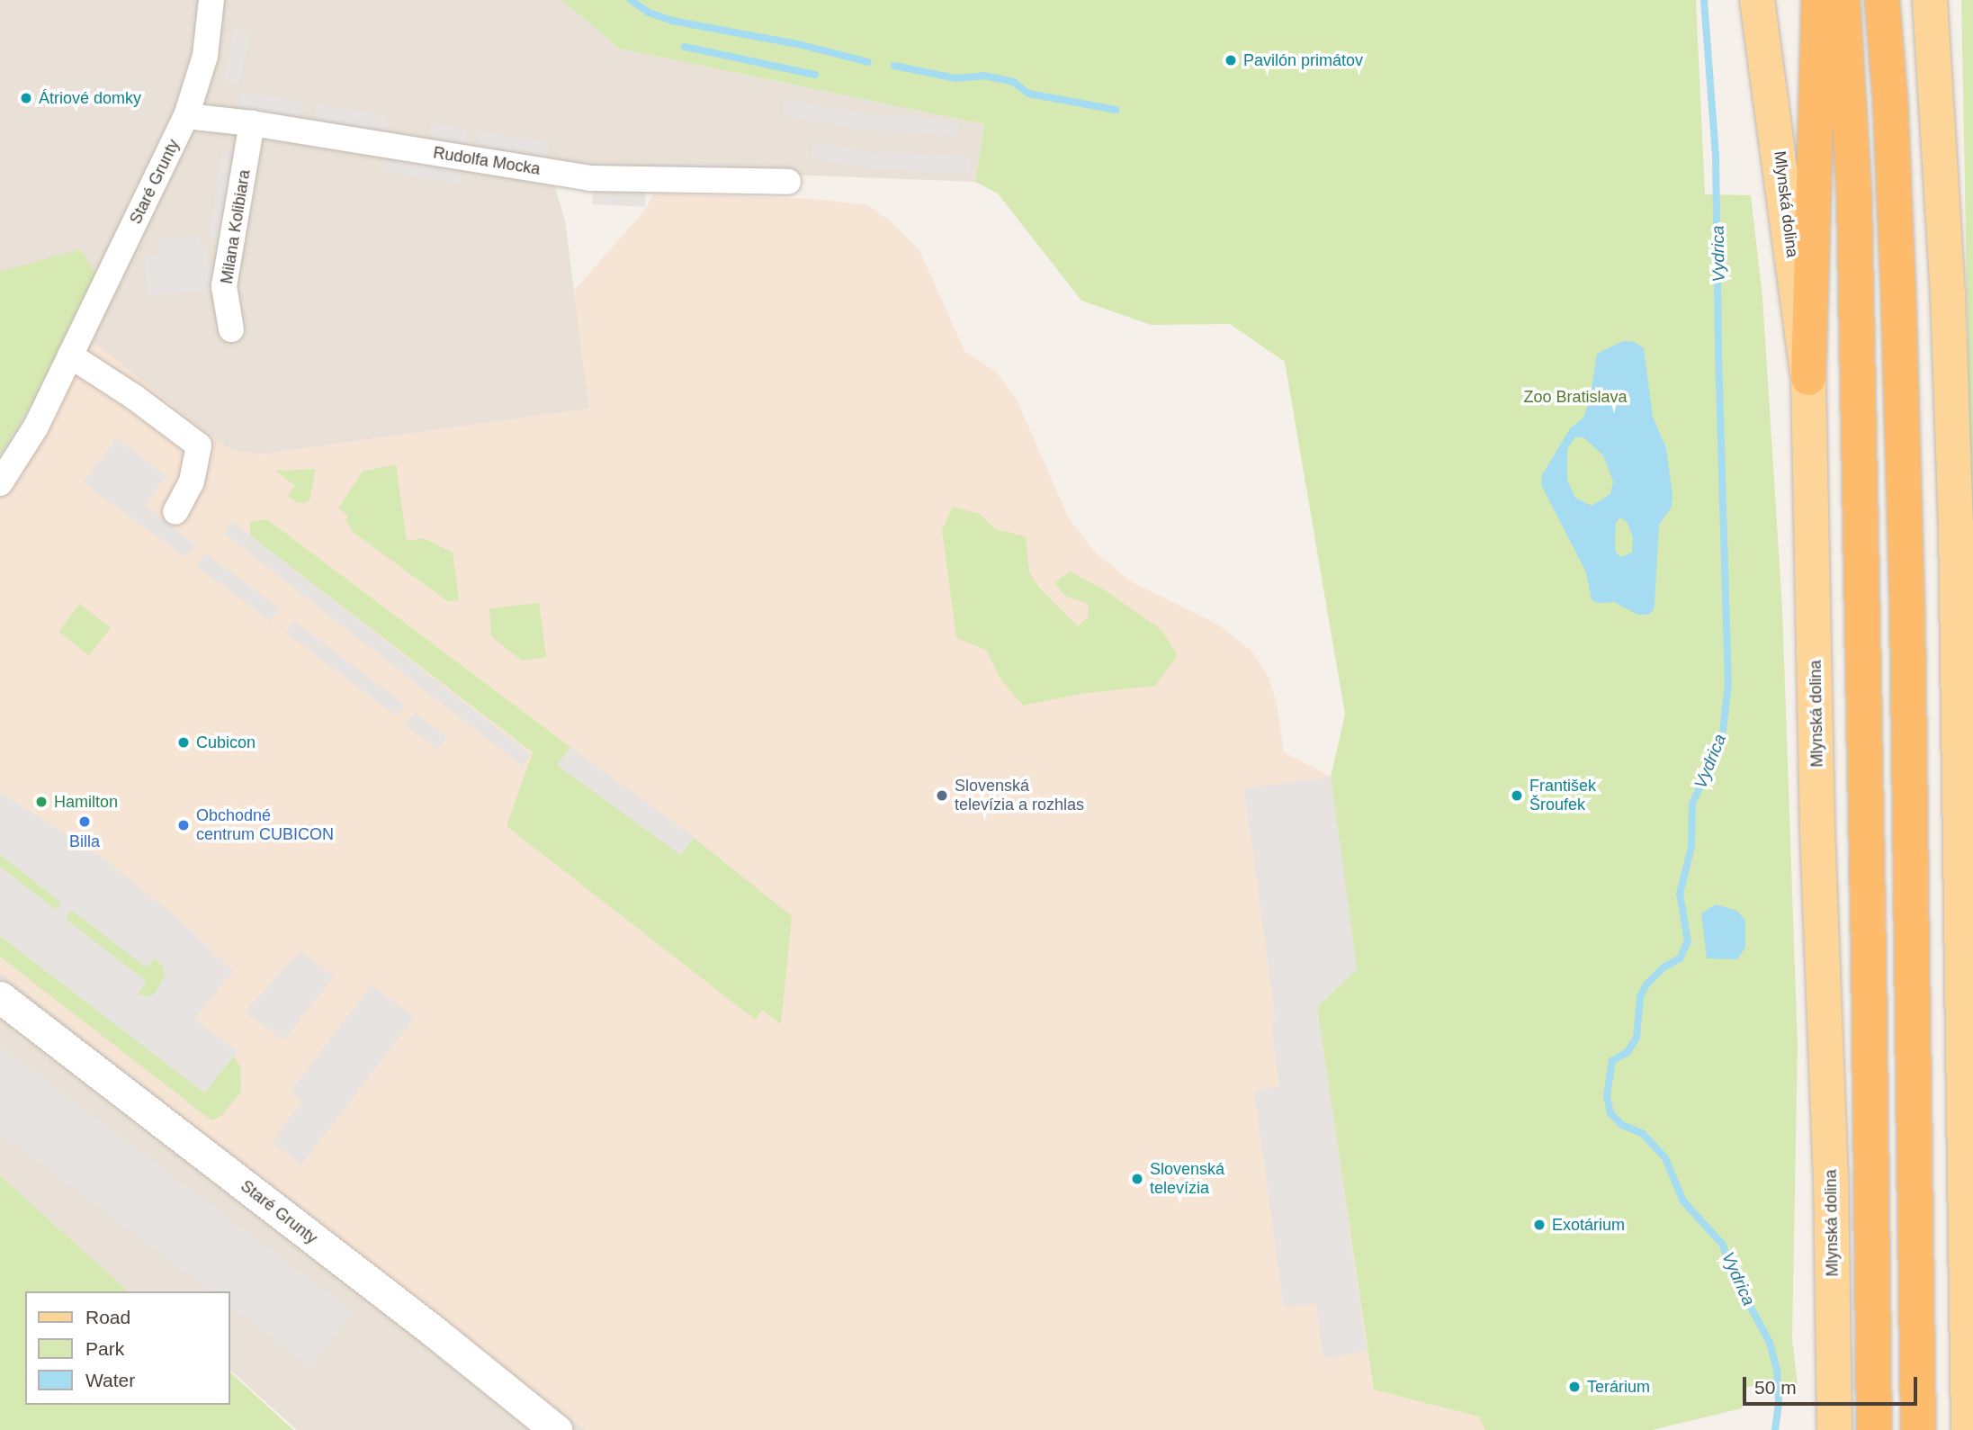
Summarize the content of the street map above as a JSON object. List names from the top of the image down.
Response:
{
  "streets": {
    "main road": ["Mlynská dolina"],
    "street": ["Rudolfa Mocka", "Staré Grunty", "Milana Kolibiara"]
  },
  "crossings": [
    ["Rudolfa Mocka", "Staré Grunty"],
    ["Rudolfa Mocka", "Milana Kolibiara"]
  ],
  "water": ["Vydrica"],
  "parks": ["Zoo Bratislava"],
  "places": [
    "Pavilón primátov",
    "Átriové domky",
    "Cubicon",
    "Slovenská televízia a rozhlas",
    "František Šroufek",
    "Hamilton",
    "Billa",
    "Obchodné centrum CUBICON",
    "Slovenská televízia",
    "Exotárium",
    "Terárium"
  ],
  "legend": ["Road", "Park", "Water"],
  "scale_bar": "50 m"
}
